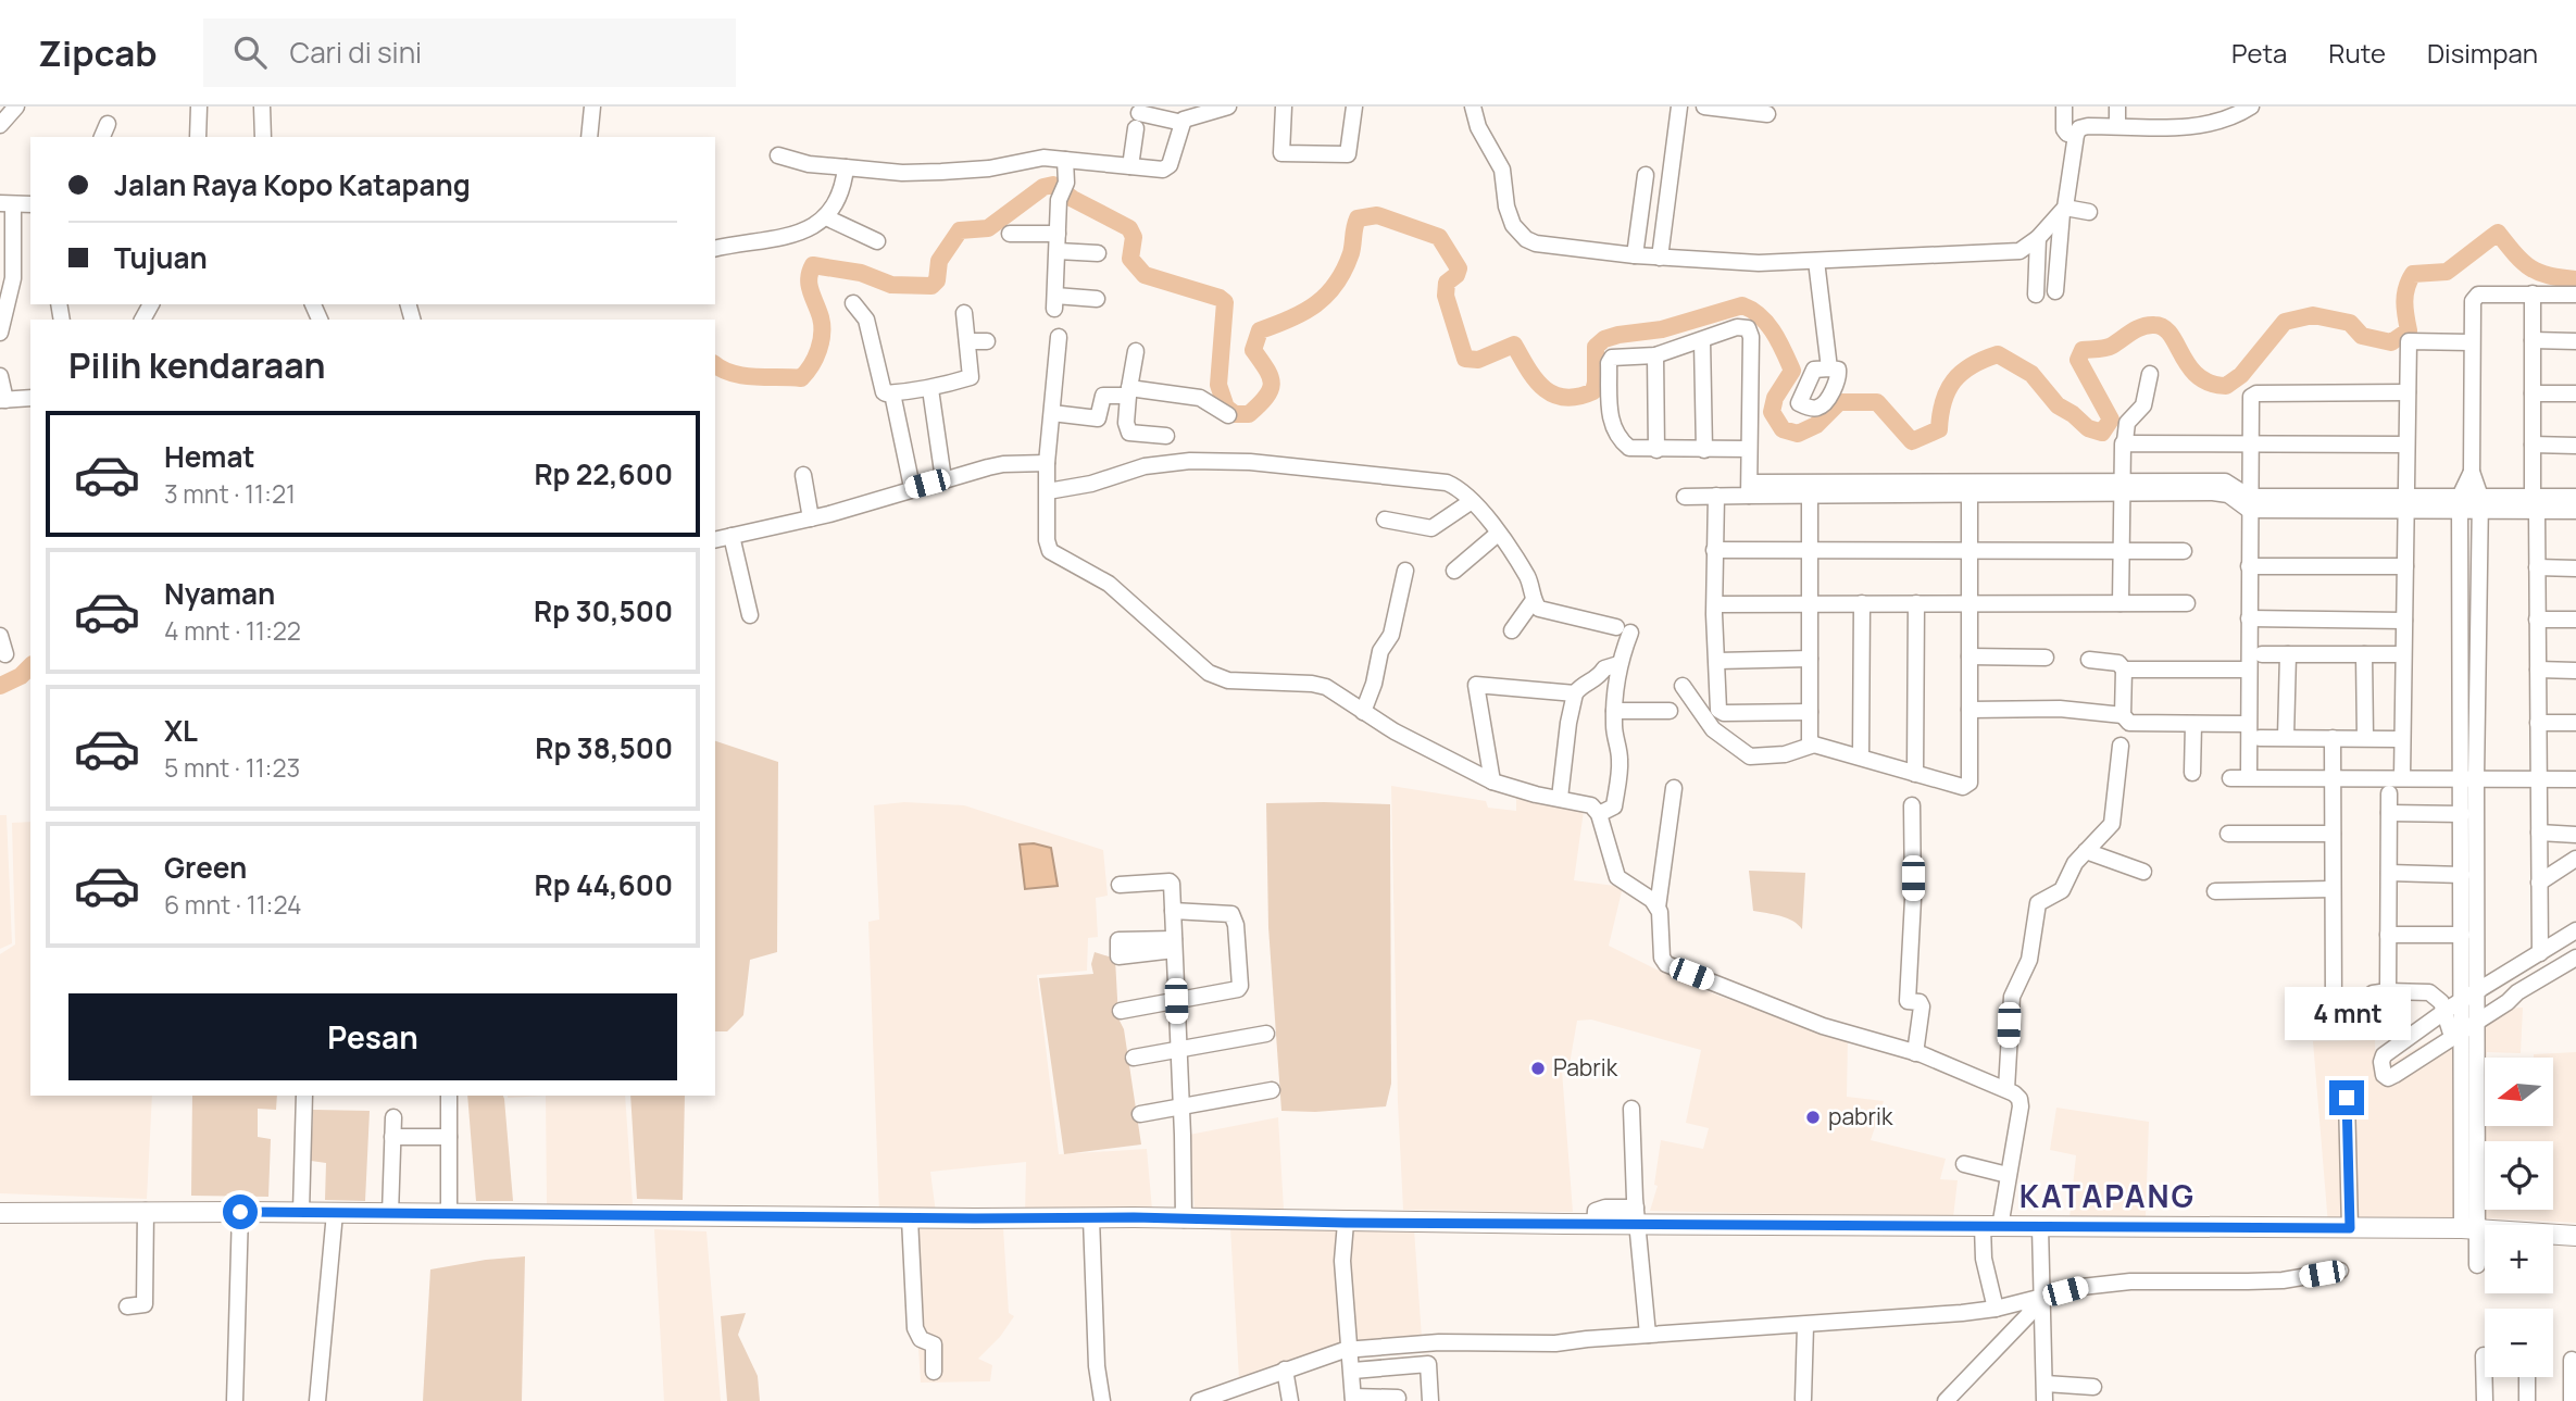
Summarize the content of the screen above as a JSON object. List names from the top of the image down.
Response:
{
  "districts": ["KATAPANG"],
  "places": ["Pabrik", "pabrik"],
  "north": "left",
  "page": {
    "header": "Zipcab",
    "search": "Cari di sini",
    "nav": ["Peta", "Rute", "Disimpan"],
    "banner": ["Jalan Raya Kopo Katapang", "Tujuan"],
    "heading": "Pilih kendaraan",
    "list": [
      {
        "name": "Hemat",
        "note": "3 mnt · 11:21",
        "value": "Rp 22,600"
      },
      {
        "name": "Nyaman",
        "note": "4 mnt · 11:22",
        "value": "Rp 30,500"
      },
      {
        "name": "XL",
        "note": "5 mnt · 11:23",
        "value": "Rp 38,500"
      },
      {
        "name": "Green",
        "note": "6 mnt · 11:24",
        "value": "Rp 44,600"
      }
    ],
    "buttons": "Pesan",
    "bubble": "4 mnt",
    "map_buttons": ["+", "−"]
  }
}
